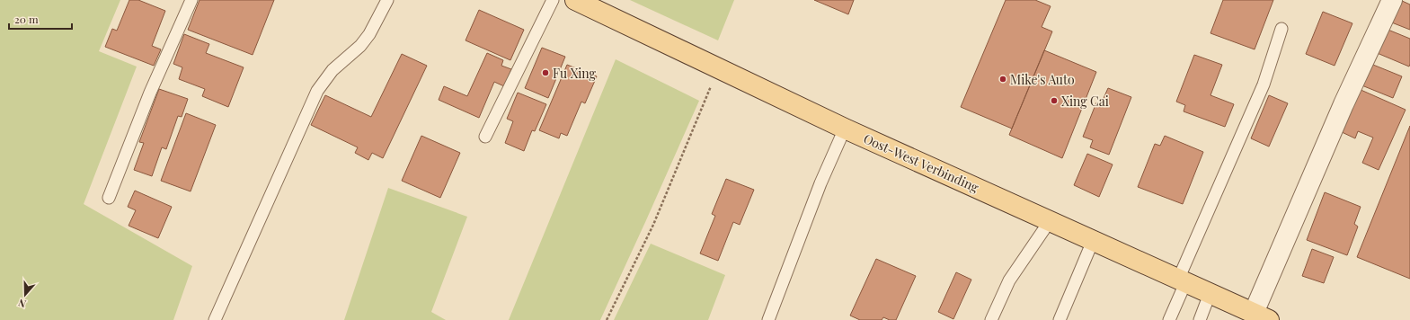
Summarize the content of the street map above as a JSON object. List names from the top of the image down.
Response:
{
  "streets": {
    "main road": ["Oost-West Verbinding"]
  },
  "places": ["Fu Xing", "Mike's Auto", "Xing Cai"],
  "scale_bar": "20 m",
  "north": "bottom"
}
